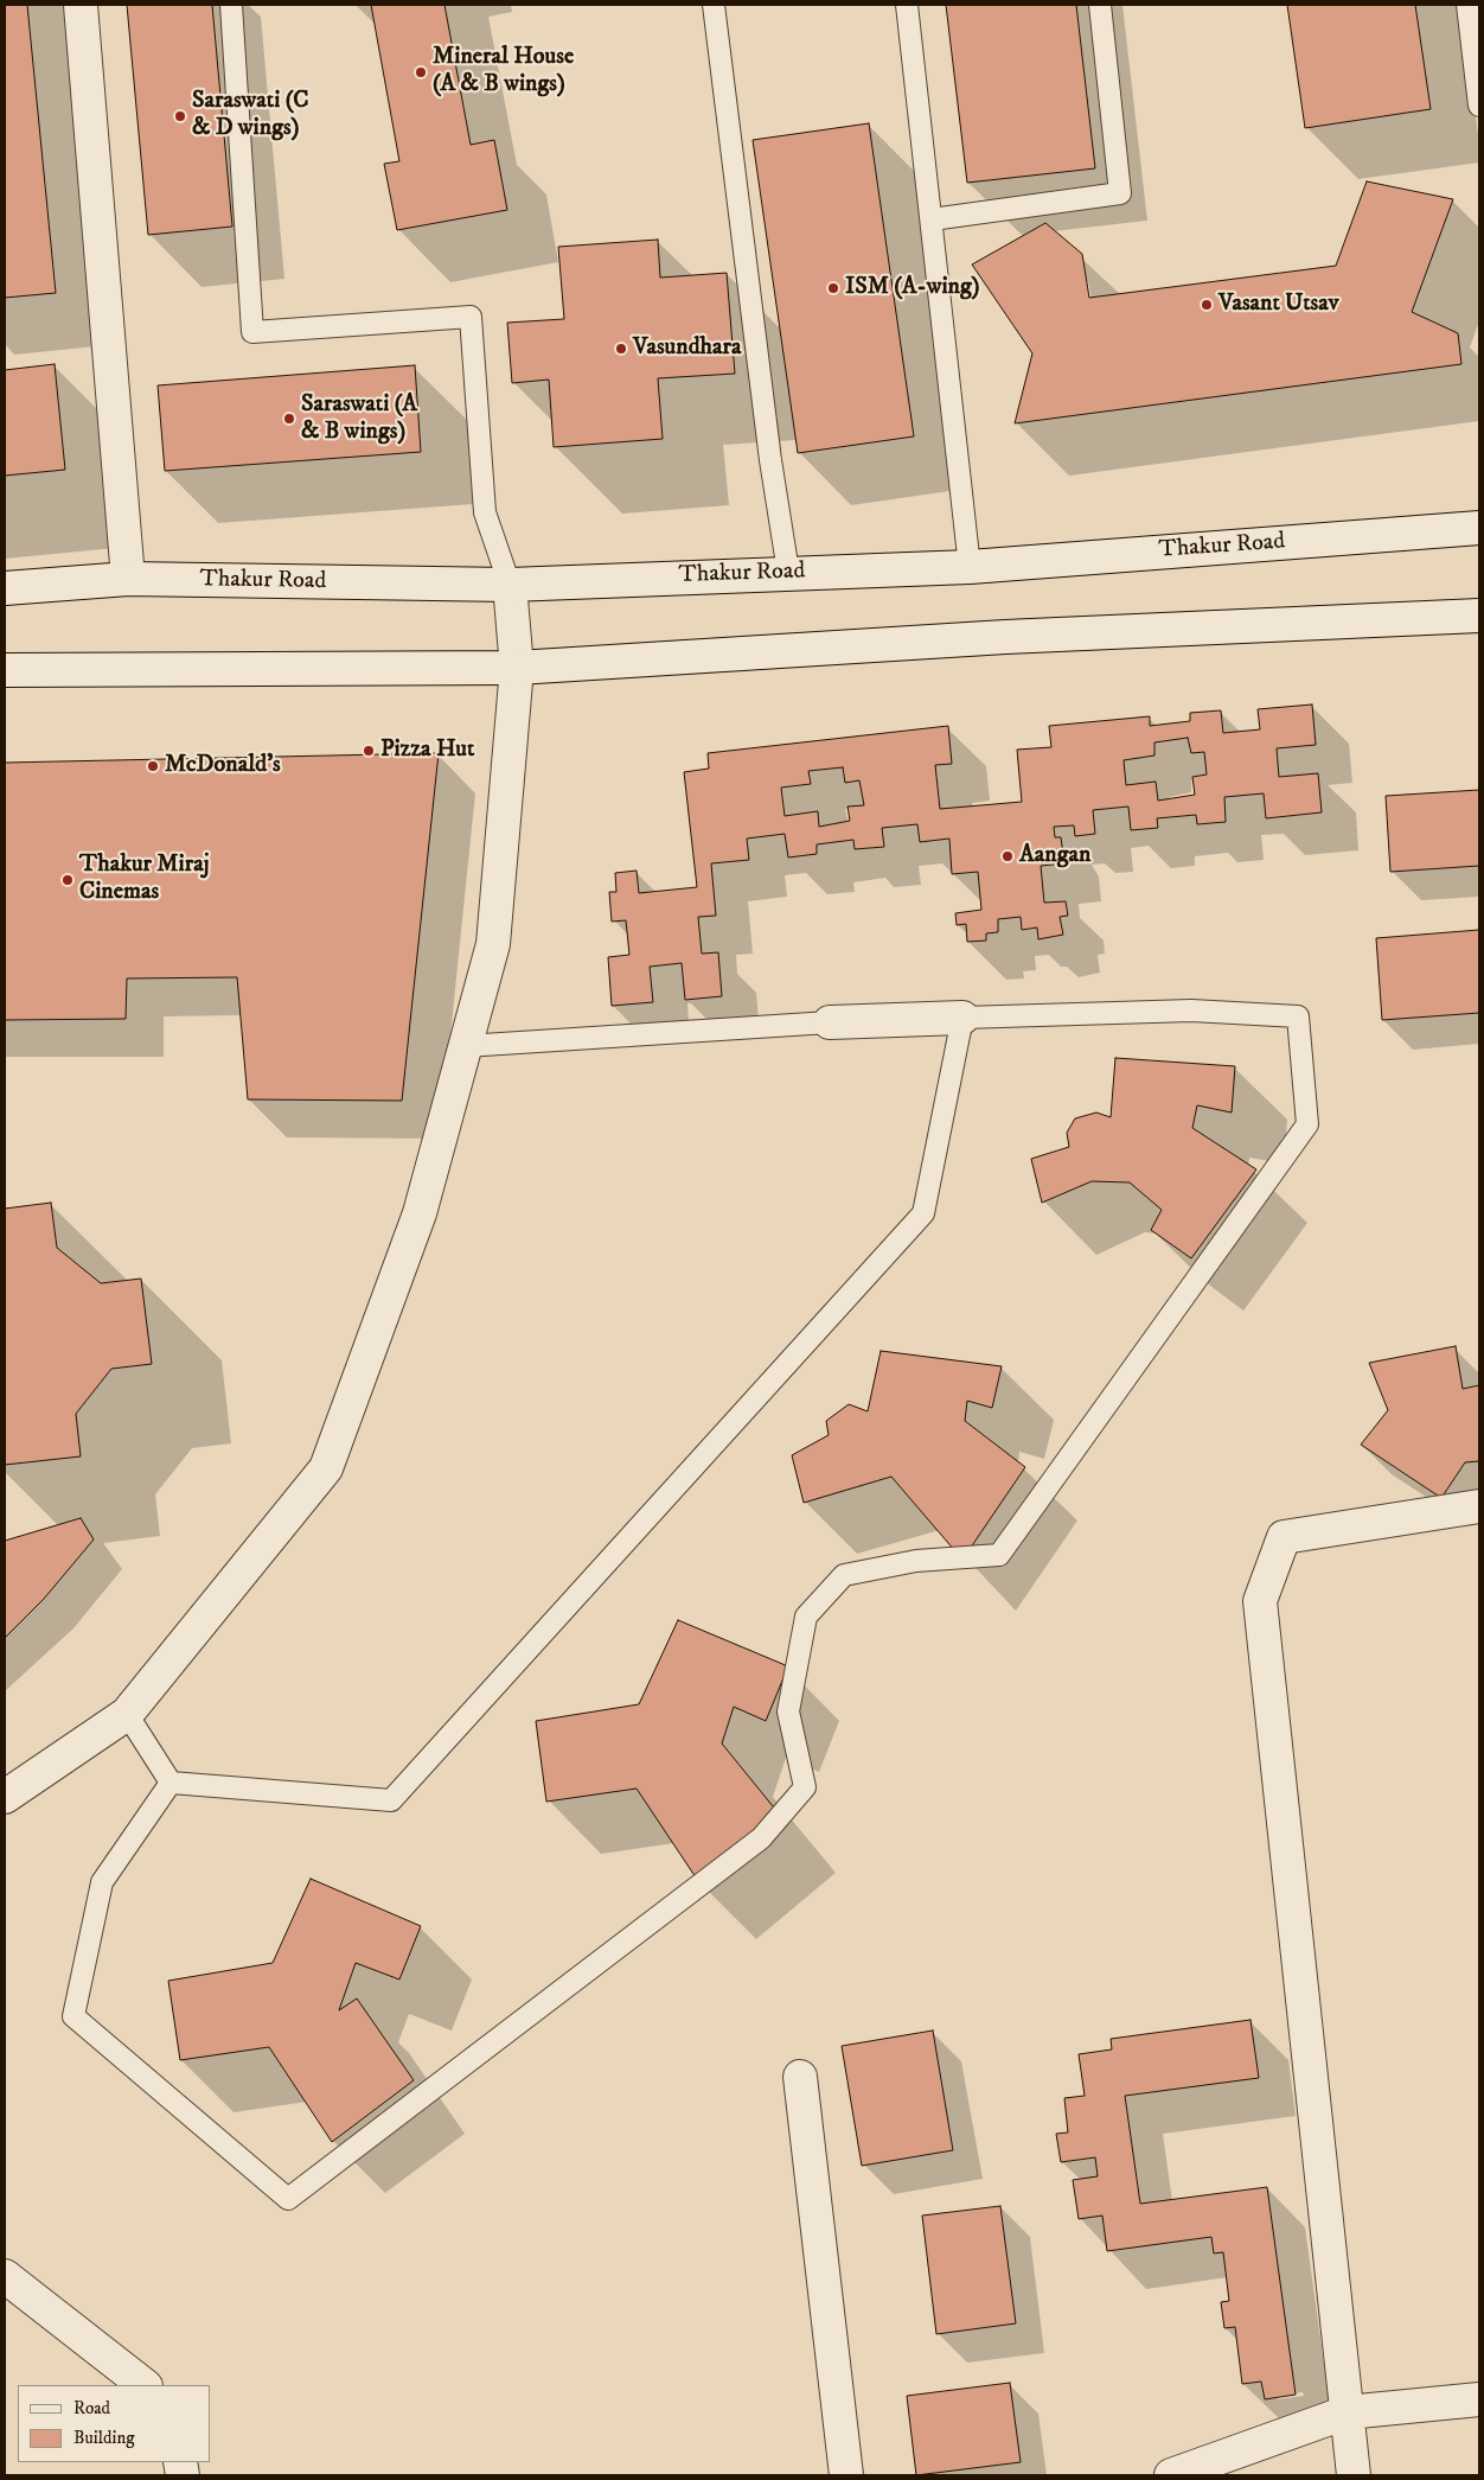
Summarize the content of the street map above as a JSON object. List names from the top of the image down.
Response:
{
  "streets": {
    "street": ["Thakur Road"]
  },
  "places": [
    "Mineral House (A & B wings)",
    "Saraswati (C & D wings)",
    "ISM (A-wing)",
    "Vasant Utsav",
    "Vasundhara",
    "Saraswati (A & B wings)",
    "Pizza Hut",
    "McDonald's",
    "Aangan",
    "Thakur Miraj Cinemas"
  ],
  "legend": ["Road", "Building"]
}
